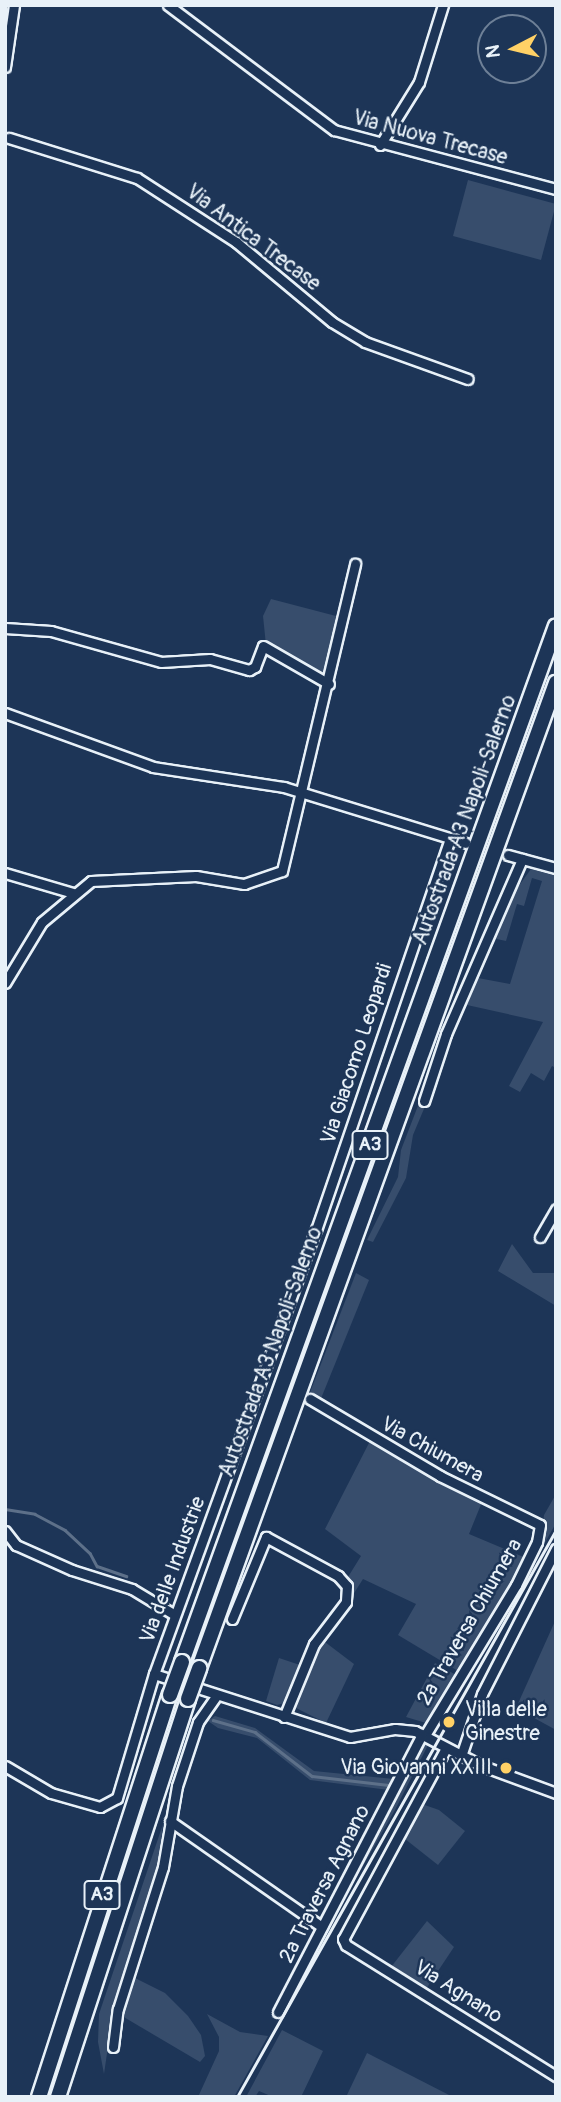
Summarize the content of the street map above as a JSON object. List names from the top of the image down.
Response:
{
  "streets": {
    "highway": ["Autostrada A3 Napoli-Salerno", "A3"],
    "street": [
      "Via Nuova Trecase",
      "Via Antica Trecase",
      "Via Giacomo Leopardi",
      "Via Chiumera",
      "Via delle Industrie",
      "2ª Traversa Chiumera",
      "2ª Traversa Agnano",
      "Via Agnano"
    ]
  },
  "crossings": [
    ["Via Giacomo Leopardi", "Via delle Industrie"],
    ["Via Chiumera", "2ª Traversa Chiumera"],
    ["2ª Traversa Chiumera", "2ª Traversa Agnano"]
  ],
  "places": ["Villa delle Ginestre", "Via Giovanni XXIII"],
  "north": "left"
}
